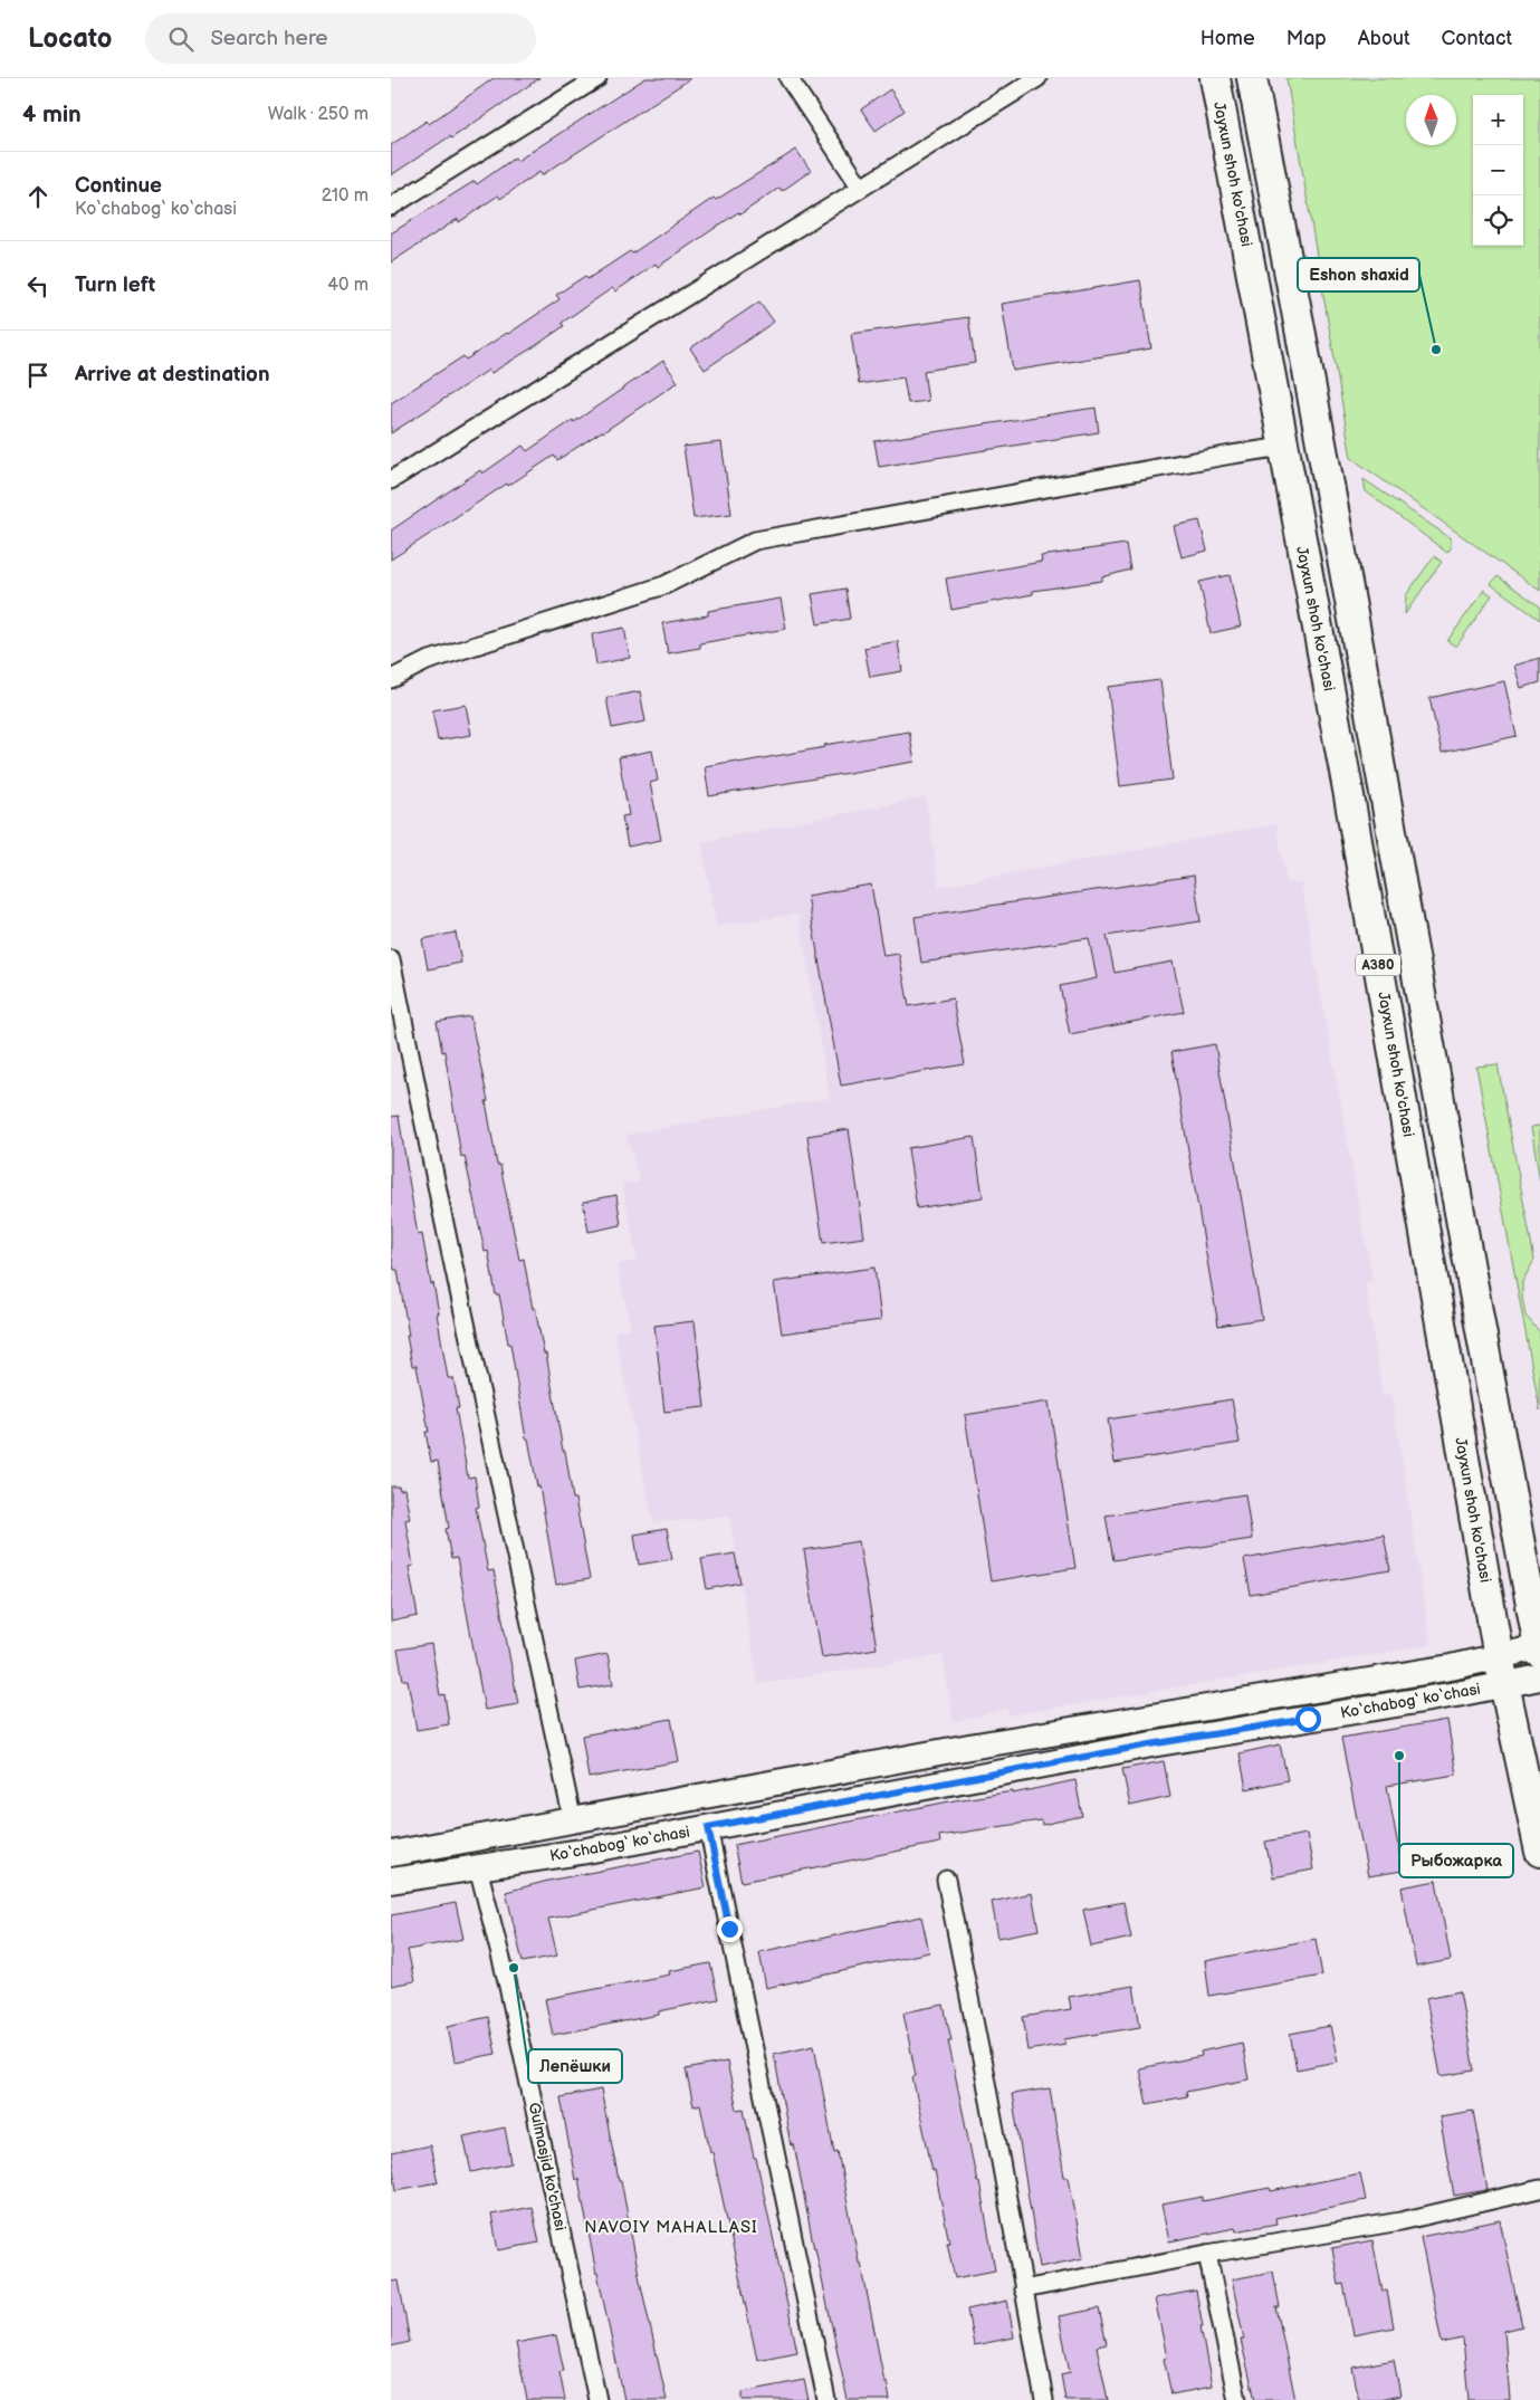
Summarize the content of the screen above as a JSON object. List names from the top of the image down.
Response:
{
  "streets": {
    "highway": ["Jayxun shoh ko'chasi", "A380"],
    "main road": ["Ko‘chabog‘ ko‘chasi"],
    "street": ["Gulmasjid ko'chasi"]
  },
  "crossings": [
    ["Jayxun shoh ko'chasi", "Ko‘chabog‘ ko‘chasi"],
    ["A380", "Ko‘chabog‘ ko‘chasi"],
    ["Ko‘chabog‘ ko‘chasi", "Gulmasjid ko'chasi"]
  ],
  "districts": ["NAVOIY MAHALLASI"],
  "places": ["Eshon shaxid", "Рыбожарка", "Лепёшки"],
  "north": "top",
  "page": {
    "header": "Locato",
    "search": "Search here",
    "nav": [
      "Home",
      "Map",
      "About",
      "Contact"
    ],
    "heading": ["4 min", "Walk · 250 m"],
    "map_buttons": ["+", "−"],
    "list": [
      ["Continue", "Ko‘chabog‘ ko‘chasi", "210 m"],
      ["Turn left", "40 m"],
      "Arrive at destination"
    ]
  }
}
